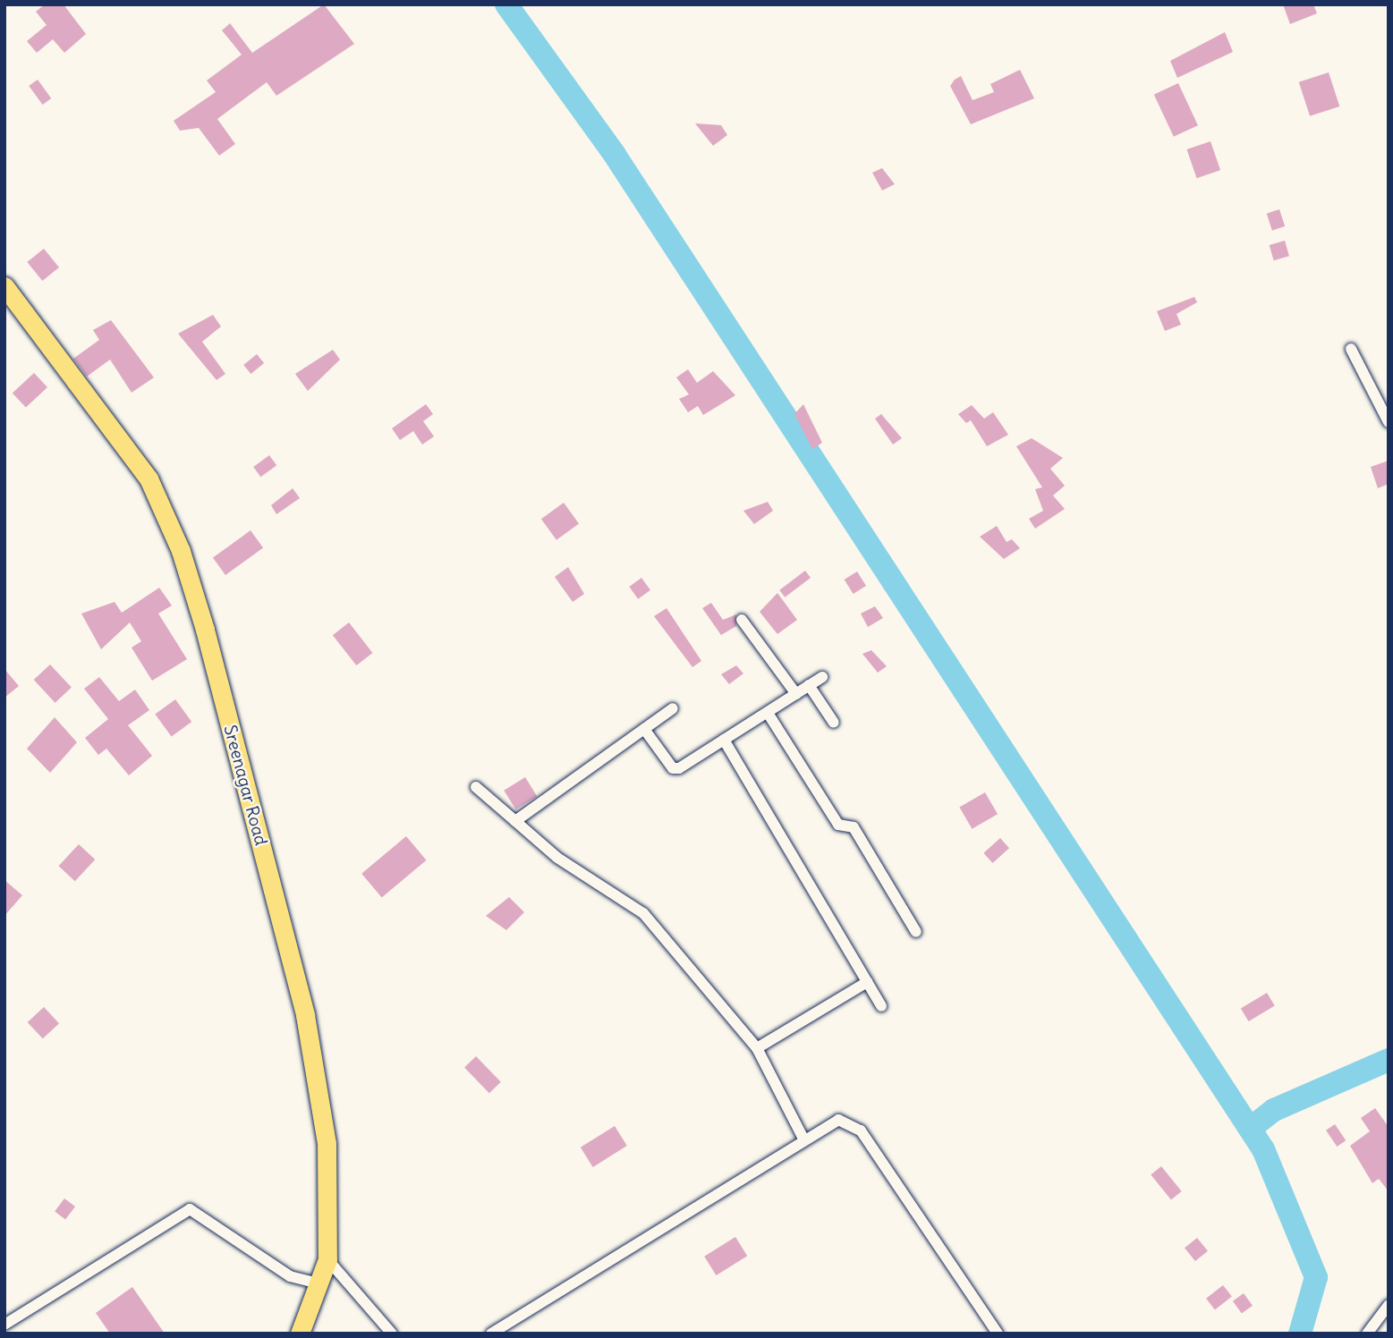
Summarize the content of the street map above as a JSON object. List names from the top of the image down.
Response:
{
  "streets": {
    "main road": ["Sreenagar Road"]
  }
}
